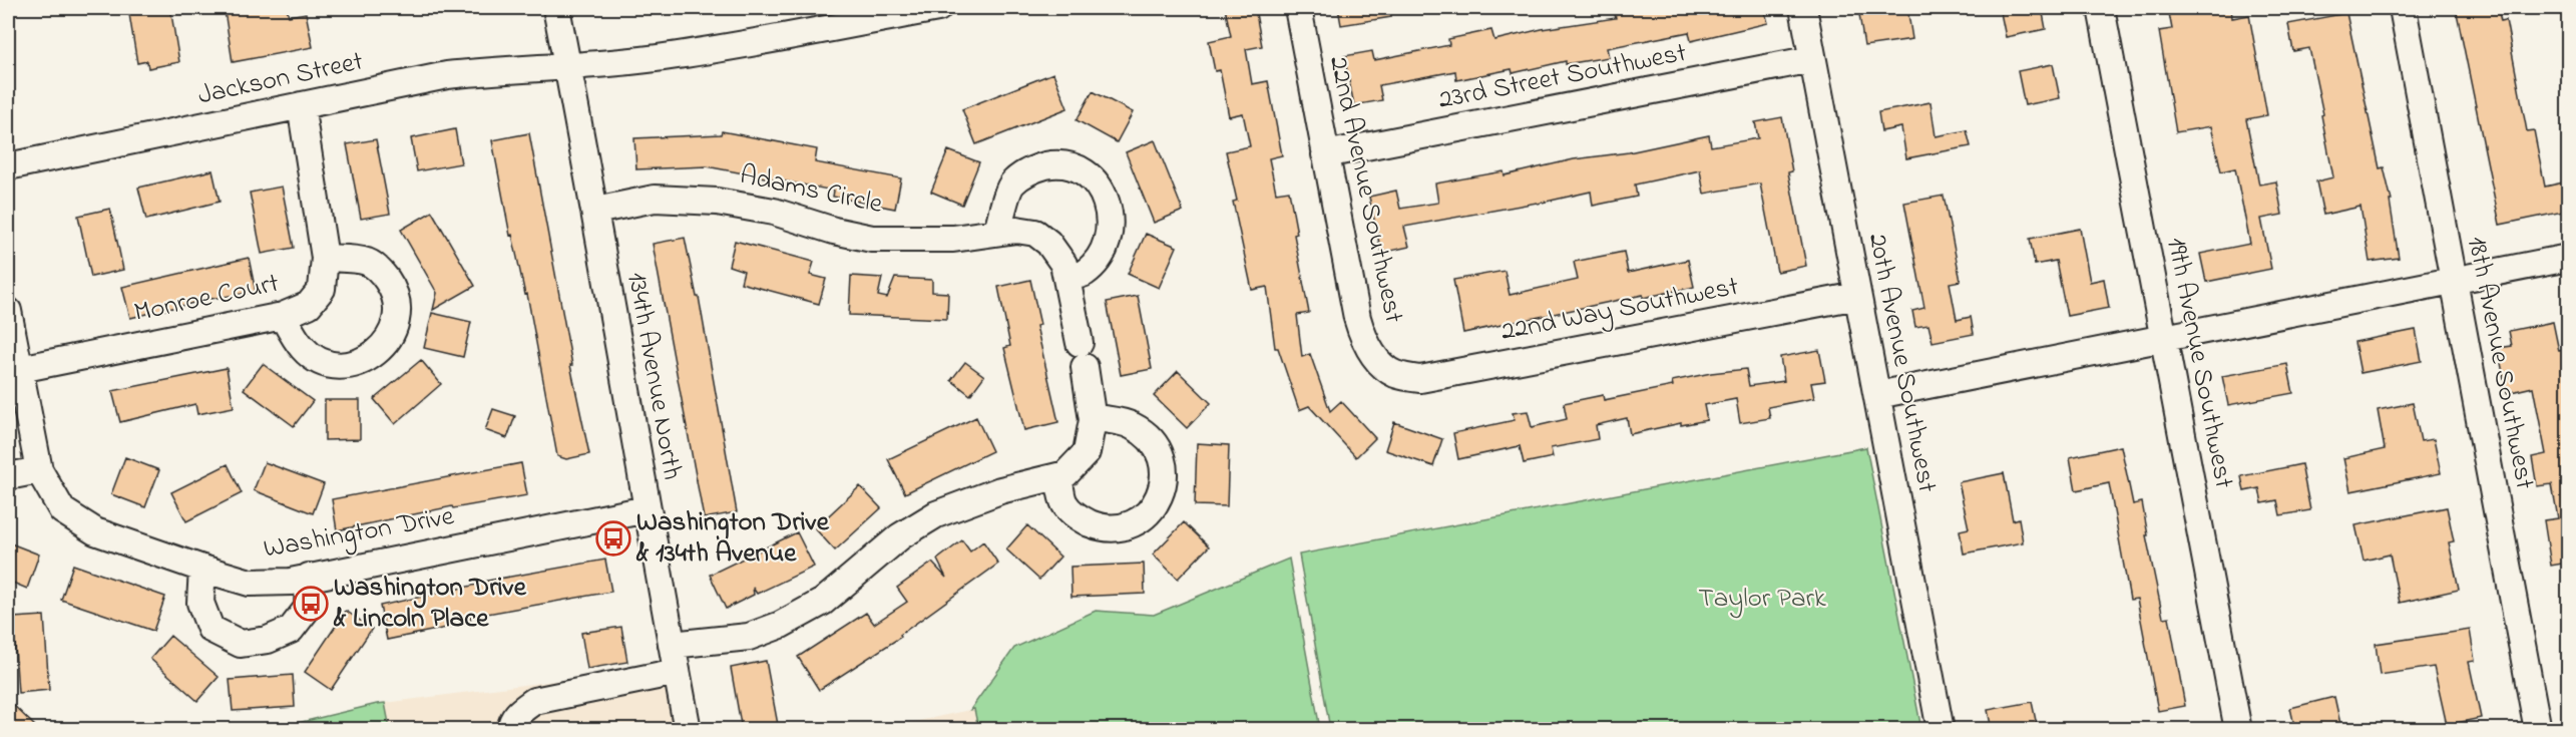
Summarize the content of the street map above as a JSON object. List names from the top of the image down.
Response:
{
  "streets": {
    "street": [
      "23rd Street Southwest",
      "Jackson Street",
      "22nd Avenue Southwest",
      "Adams Circle",
      "Monroe Court",
      "22nd Way Southwest",
      "20th Avenue Southwest",
      "19th Avenue Southwest",
      "18th Avenue Southwest",
      "134th Avenue North",
      "Washington Drive"
    ]
  },
  "crossings": [
    ["23rd Street Southwest", "22nd Avenue Southwest"],
    ["23rd Street Southwest", "20th Avenue Southwest"],
    ["Jackson Street", "Monroe Court"],
    ["Jackson Street", "134th Avenue North"],
    ["22nd Avenue Southwest", "22nd Way Southwest"],
    ["Adams Circle", "134th Avenue North"],
    ["Monroe Court", "Washington Drive"],
    ["22nd Way Southwest", "20th Avenue Southwest"],
    ["134th Avenue North", "Washington Drive"]
  ],
  "parks": ["Taylor Park"],
  "places": {
    "bus stop": ["Washington Drive & 134th Avenue", "Washington Drive & Lincoln Place"]
  }
}
